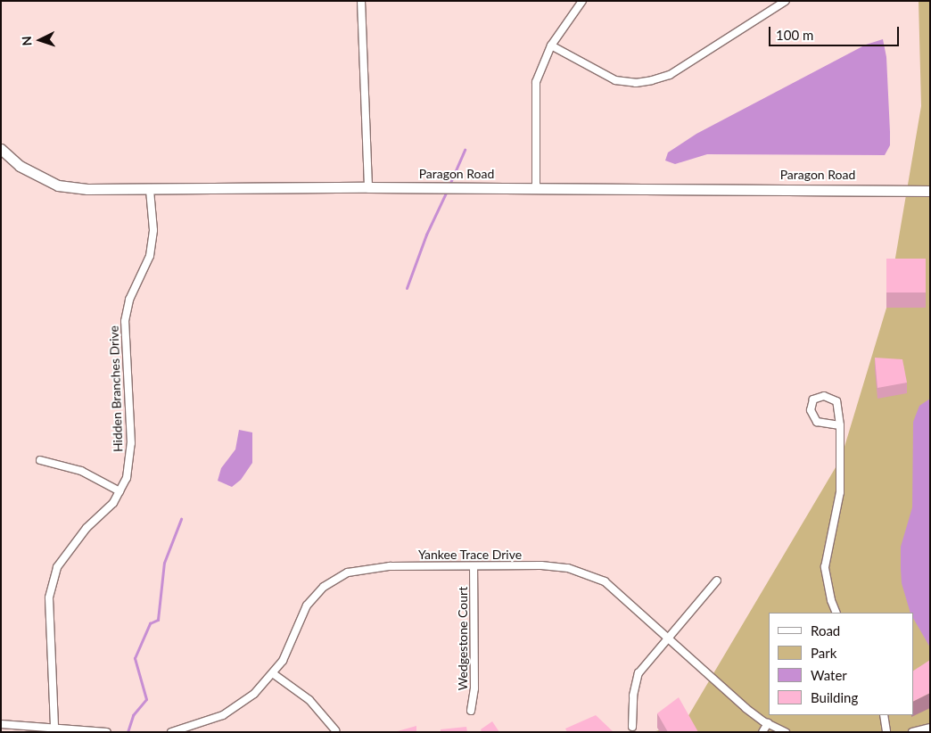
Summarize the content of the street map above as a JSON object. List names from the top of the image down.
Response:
{
  "streets": {
    "street": [
      "Paragon Road",
      "Hidden Branches Drive",
      "Yankee Trace Drive",
      "Wedgestone Court"
    ]
  },
  "crossings": [
    ["Paragon Road", "Hidden Branches Drive"],
    ["Yankee Trace Drive", "Wedgestone Court"]
  ],
  "legend": [
    "Road",
    "Park",
    "Water",
    "Building"
  ],
  "scale_bar": "100 m",
  "north": "left"
}
